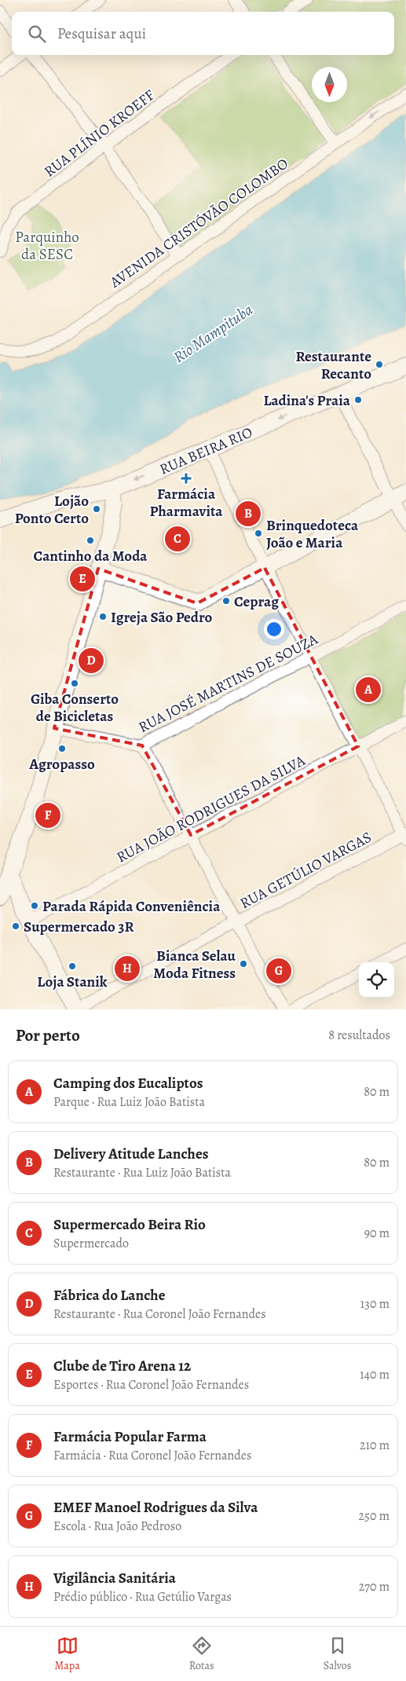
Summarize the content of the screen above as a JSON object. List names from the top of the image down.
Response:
{
  "streets": {
    "main road": ["RUA BEIRA RIO"],
    "street": [
      "RUA PLÍNIO KROEFF",
      "AVENIDA CRISTÓVÃO COLOMBO",
      "RUA JOSÉ MARTINS DE SOUZA",
      "RUA JOÃO RODRIGUES DA SILVA",
      "RUA GETÚLIO VARGAS"
    ]
  },
  "water": ["Rio Mampituba"],
  "parks": ["Parquinho da SESC"],
  "places": {
    "other": [
      "Restaurante Recanto",
      "Ladina's Praia",
      "Lojão Ponto Certo",
      "Brinquedoteca João e Maria",
      "Cantinho da Moda",
      "Ceprag",
      "Igreja São Pedro",
      "Giba Conserto de Bicicletas",
      "Agropasso",
      "Parada Rápida Conveniência",
      "Supermercado 3R",
      "Bianca Selau Moda Fitness",
      "Loja Stanik"
    ],
    "health": ["Farmácia Pharmavita"]
  },
  "north": "bottom",
  "page": {
    "search": "Pesquisar aqui",
    "pins": [
      "B",
      "C",
      "E",
      "D",
      "A",
      "F",
      "H",
      "G"
    ],
    "heading": ["Por perto", "8 resultados"],
    "list": [
      {
        "mark": "A",
        "name": "Camping dos Eucaliptos",
        "note": "Parque · Rua Luiz João Batista",
        "value": "80 m"
      },
      {
        "mark": "B",
        "name": "Delivery Atitude Lanches",
        "note": "Restaurante · Rua Luiz João Batista",
        "value": "80 m"
      },
      {
        "mark": "C",
        "name": "Supermercado Beira Rio",
        "note": "Supermercado",
        "value": "90 m"
      },
      {
        "mark": "D",
        "name": "Fábrica do Lanche",
        "note": "Restaurante · Rua Coronel João Fernandes",
        "value": "130 m"
      },
      {
        "mark": "E",
        "name": "Clube de Tiro Arena 12",
        "note": "Esportes · Rua Coronel João Fernandes",
        "value": "140 m"
      },
      {
        "mark": "F",
        "name": "Farmácia Popular Farma",
        "note": "Farmácia · Rua Coronel João Fernandes",
        "value": "210 m"
      },
      {
        "mark": "G",
        "name": "EMEF Manoel Rodrigues da Silva",
        "note": "Escola · Rua João Pedroso",
        "value": "250 m"
      },
      {
        "mark": "H",
        "name": "Vigilância Sanitária",
        "note": "Prédio público · Rua Getúlio Vargas",
        "value": "270 m"
      }
    ],
    "nav": ["Mapa", "Rotas", "Salvos"]
  }
}
